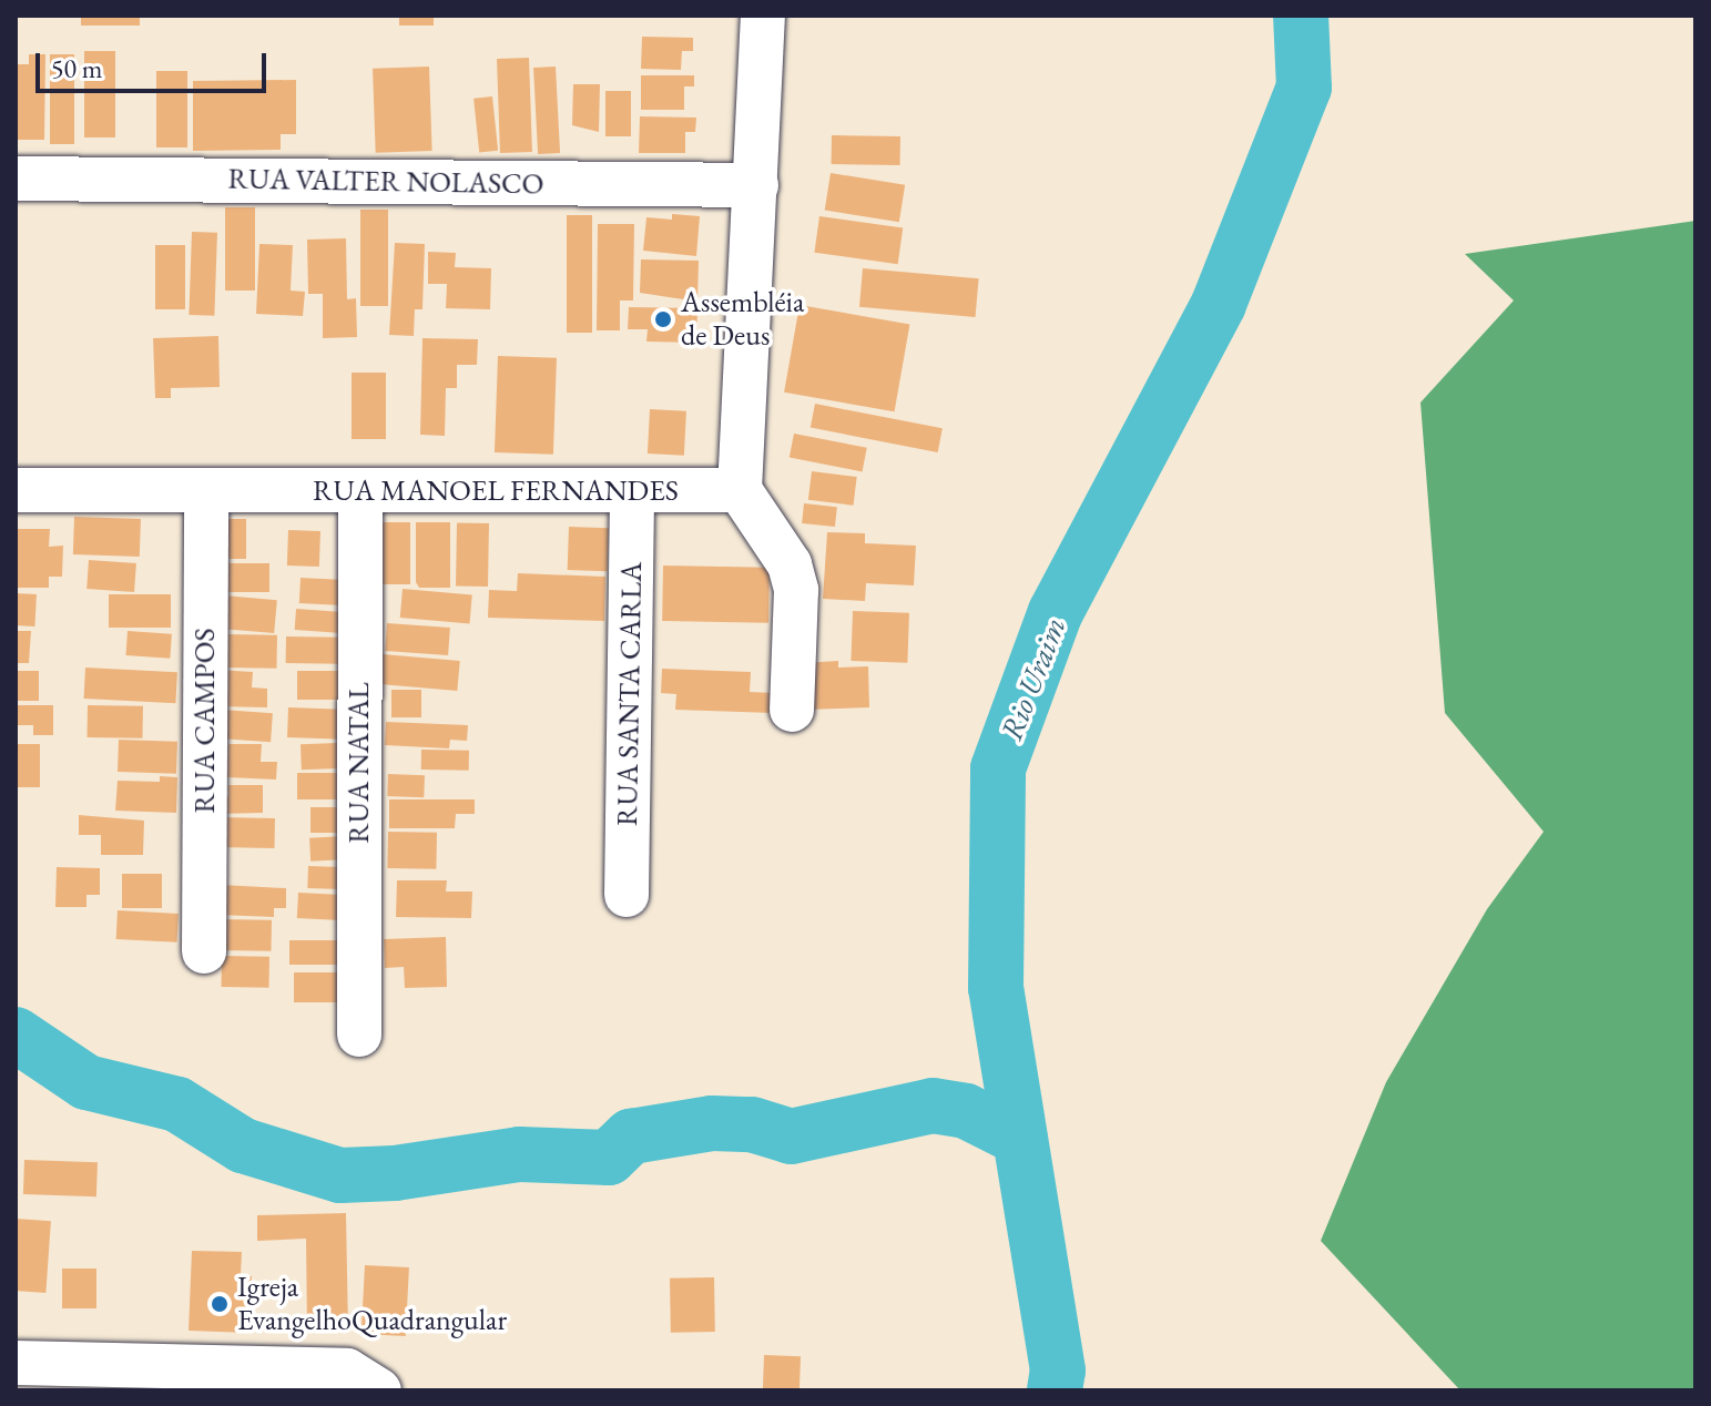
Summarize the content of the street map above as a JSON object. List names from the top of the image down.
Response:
{
  "streets": {
    "street": [
      "RUA VALTER NOLASCO",
      "RUA MANOEL FERNANDES",
      "RUA SANTA CARLA",
      "RUA CAMPOS",
      "RUA NATAL"
    ]
  },
  "crossings": [
    ["RUA MANOEL FERNANDES", "RUA SANTA CARLA"],
    ["RUA MANOEL FERNANDES", "RUA CAMPOS"],
    ["RUA MANOEL FERNANDES", "RUA NATAL"]
  ],
  "water": ["Rio Uraim"],
  "places": ["Assembléia de Deus", "Igreja EvangelhoQuadrangular"],
  "scale_bar": "50 m"
}
